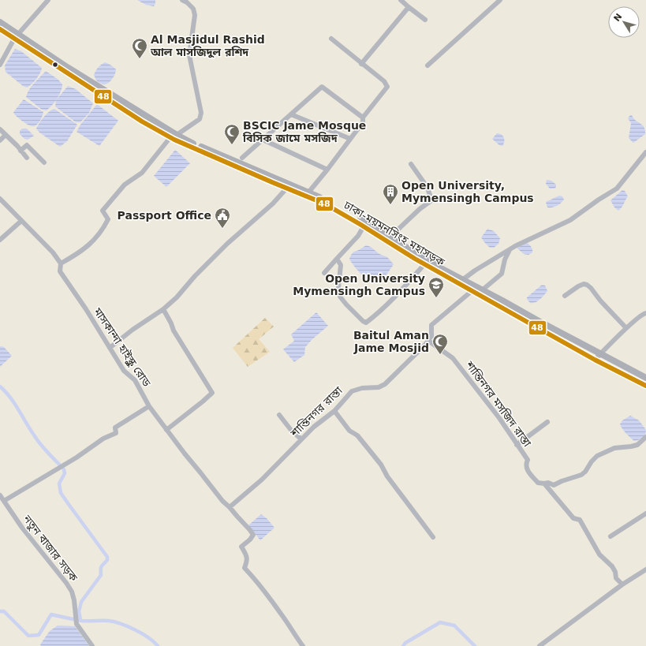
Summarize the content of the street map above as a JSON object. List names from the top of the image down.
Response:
{
  "streets": {
    "main road": ["ঢাকা-ময়মনসিংহ মহাসড়ক"],
    "street": [
      "মাসকান্দা হাইস্কুল রোড",
      "শান্তিনগর মসজিদ রাস্তা",
      "শান্তিনগর রাস্তা",
      "নতুন বাজার সড়ক"
    ]
  },
  "crossings": [
    ["ঢাকা-ময়মনসিংহ মহাসড়ক", "শান্তিনগর রাস্তা"],
    ["মাসকান্দা হাইস্কুল রোড", "শান্তিনগর রাস্তা"],
    ["শান্তিনগর মসজিদ রাস্তা", "শান্তিনগর রাস্তা"]
  ],
  "places": {
    "mosque": ["Al Masjidul Rashid আল মাসজিদুল রশিদ", "BSCIC Jame Mosque বিসিক জামে মসজিদ", "Baitul Aman Jame Mosjid"],
    "building": ["Open University, Mymensingh Campus"],
    "public building": ["Passport Office"],
    "school or university": ["Open University Mymensingh Campus"]
  },
  "lines": ["transit line 48"],
  "north": "top left"
}
